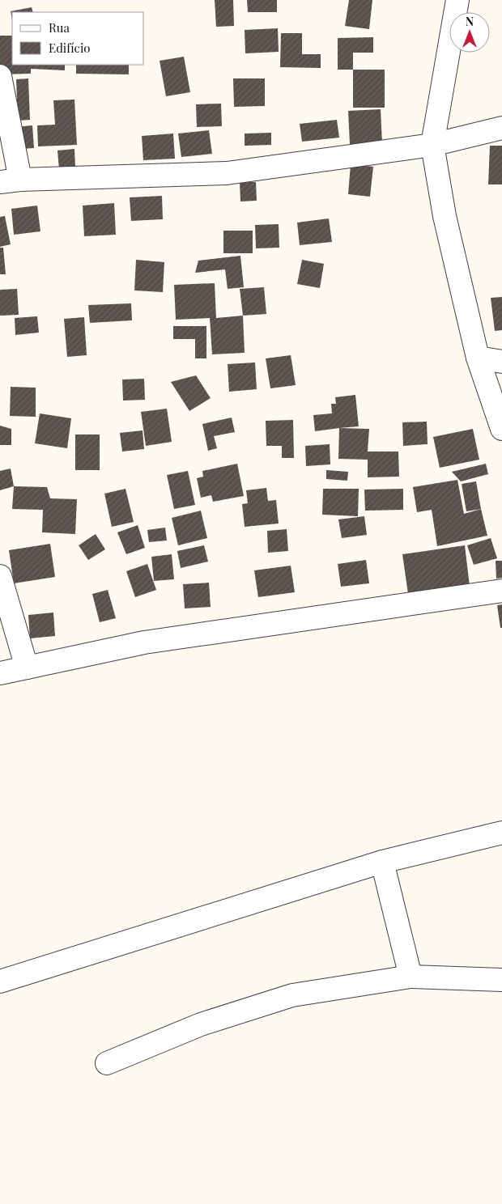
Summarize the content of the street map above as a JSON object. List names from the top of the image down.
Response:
{
  "legend": ["Rua", "Edifício"],
  "north": "top"
}
